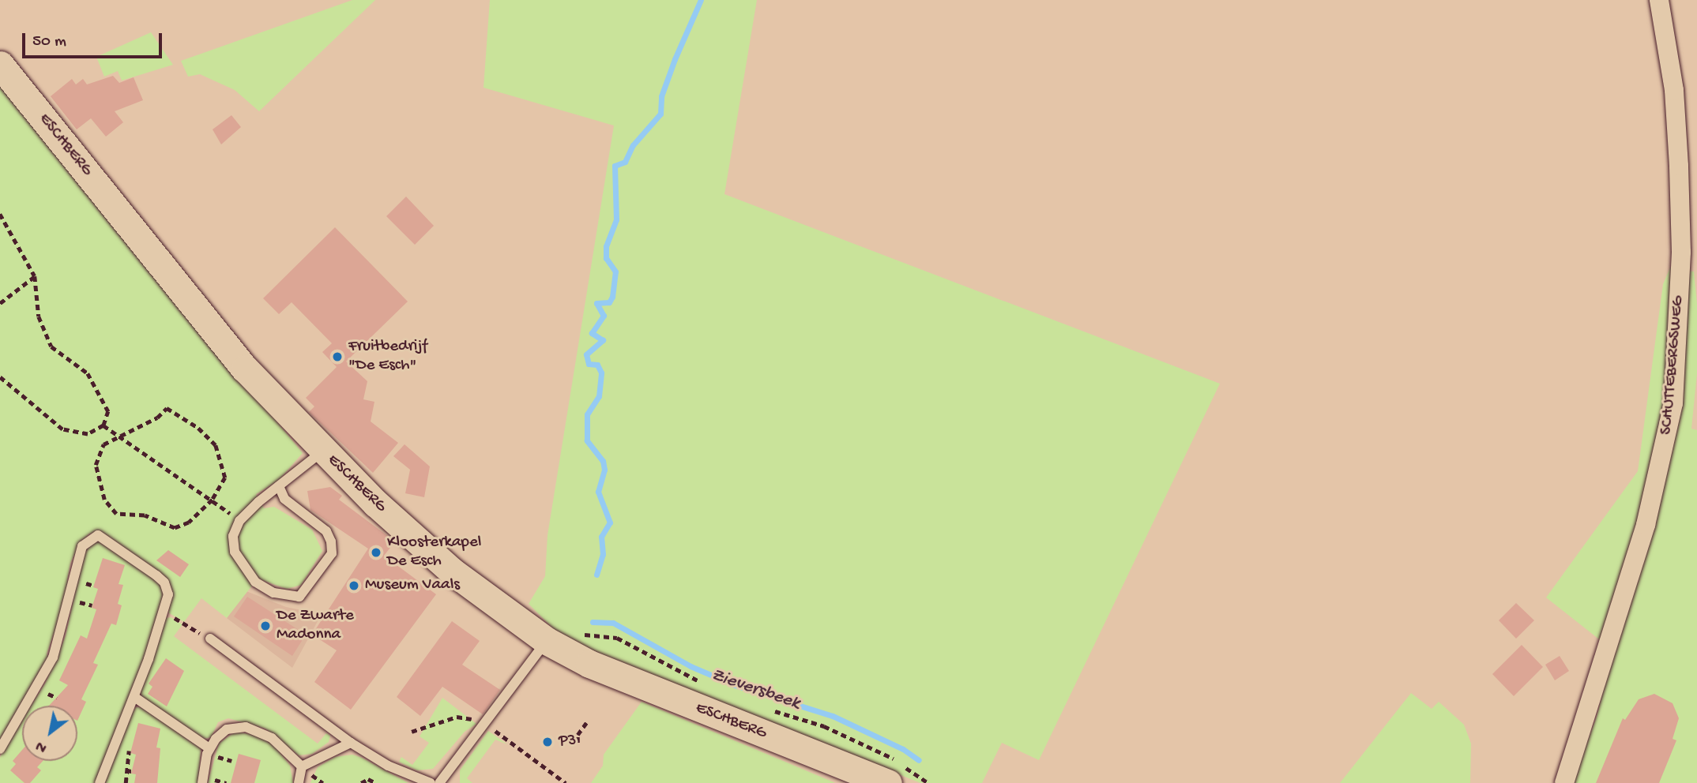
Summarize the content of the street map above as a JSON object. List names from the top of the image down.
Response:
{
  "streets": {
    "street": ["ESCHBERG", "SCHUTTEBERGSWEG"]
  },
  "water": ["Zieversbeek"],
  "places": [
    "Fruitbedrijf \"De Esch\"",
    "Kloosterkapel De Esch",
    "Museum Vaals",
    "De Zwarte Madonna",
    "P3"
  ],
  "scale_bar": "50 m",
  "north": "bottom left"
}
